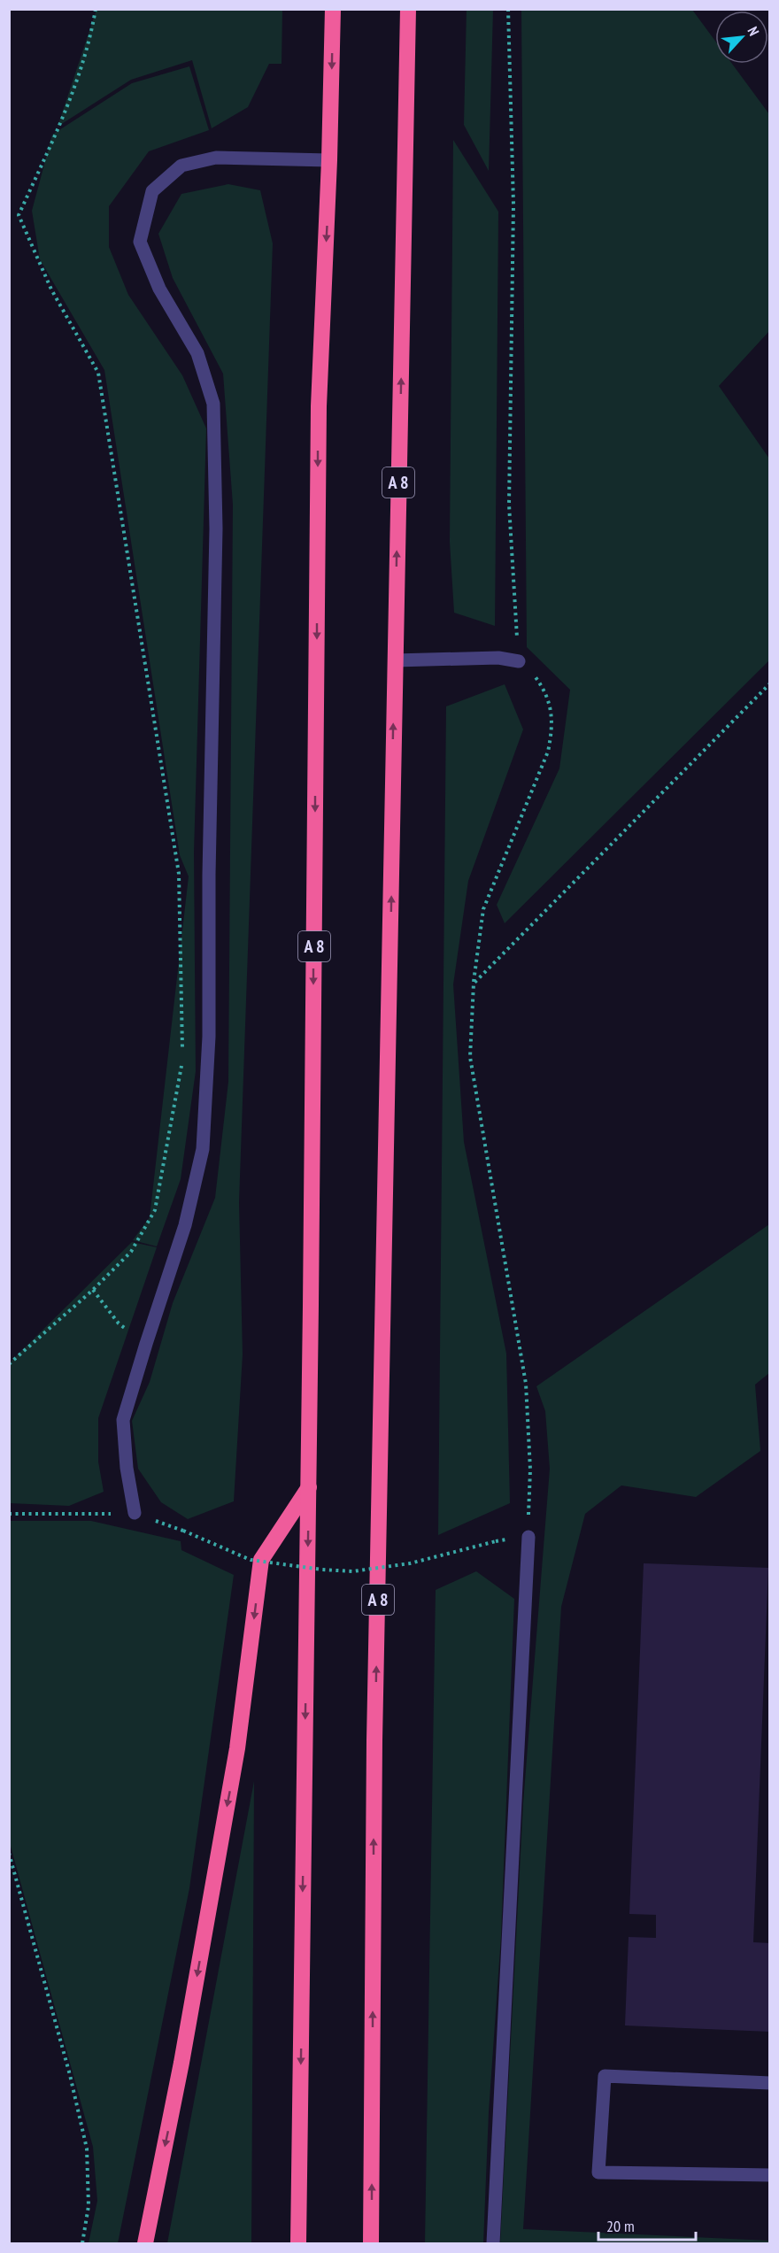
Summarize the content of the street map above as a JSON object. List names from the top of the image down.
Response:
{
  "streets": {
    "highway": ["A 8"]
  },
  "scale_bar": "20 m",
  "north": "top right"
}
